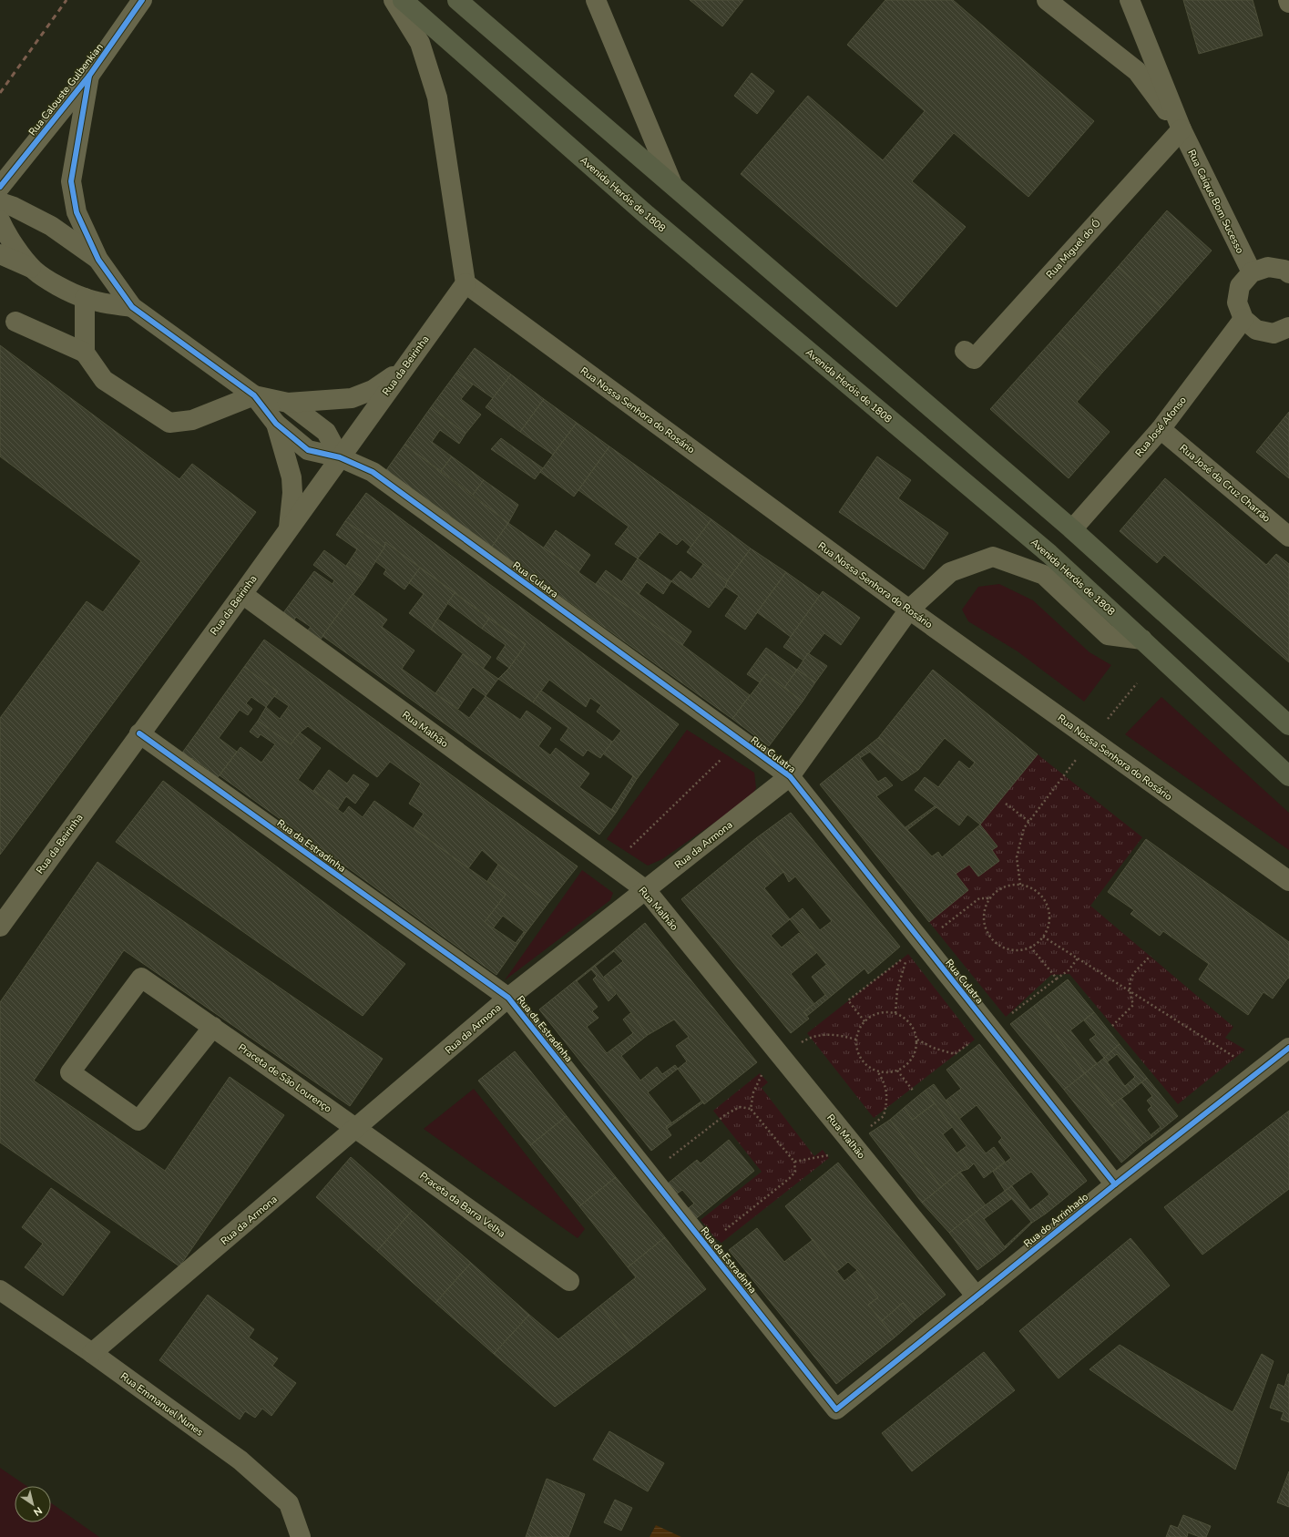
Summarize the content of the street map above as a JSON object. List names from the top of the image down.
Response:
{
  "streets": {
    "main road": ["Avenida Heróis de 1808"],
    "street": [
      "Rua Calouste Gulbenkian",
      "Rua Caíque Bom Sucesso",
      "Rua Miguel do Ó",
      "Rua da Beirinha",
      "Rua Nossa Senhora do Rosário",
      "Rua José Afonso",
      "Rua José da Cruz Charrão",
      "Rua Culatra",
      "Rua Malhão",
      "Rua da Armona",
      "Rua da Estradinha",
      "Praceta de São Lourenço",
      "Praceta da Barra Velha",
      "Rua do Arrinhado",
      "Rua Emmanuel Nunes"
    ]
  },
  "crossings": [
    ["Avenida Heróis de 1808", "Rua da Armona"],
    ["Rua Caíque Bom Sucesso", "Rua Miguel do Ó"],
    ["Rua da Beirinha", "Rua Nossa Senhora do Rosário"],
    ["Rua da Beirinha", "Rua Culatra"],
    ["Rua da Beirinha", "Rua Malhão"],
    ["Rua da Beirinha", "Rua da Estradinha"],
    ["Rua Nossa Senhora do Rosário", "Rua da Armona"],
    ["Rua José Afonso", "Rua José da Cruz Charrão"],
    ["Rua Culatra", "Rua da Armona"],
    ["Rua Culatra", "Rua do Arrinhado"],
    ["Rua Malhão", "Rua da Armona"],
    ["Rua Malhão", "Rua do Arrinhado"],
    ["Rua da Armona", "Rua da Estradinha"],
    ["Rua da Armona", "Praceta de São Lourenço"],
    ["Rua da Armona", "Praceta da Barra Velha"],
    ["Rua da Armona", "Rua Emmanuel Nunes"],
    ["Rua da Estradinha", "Rua do Arrinhado"],
    ["Praceta de São Lourenço", "Praceta da Barra Velha"]
  ],
  "north": "bottom right"
}
